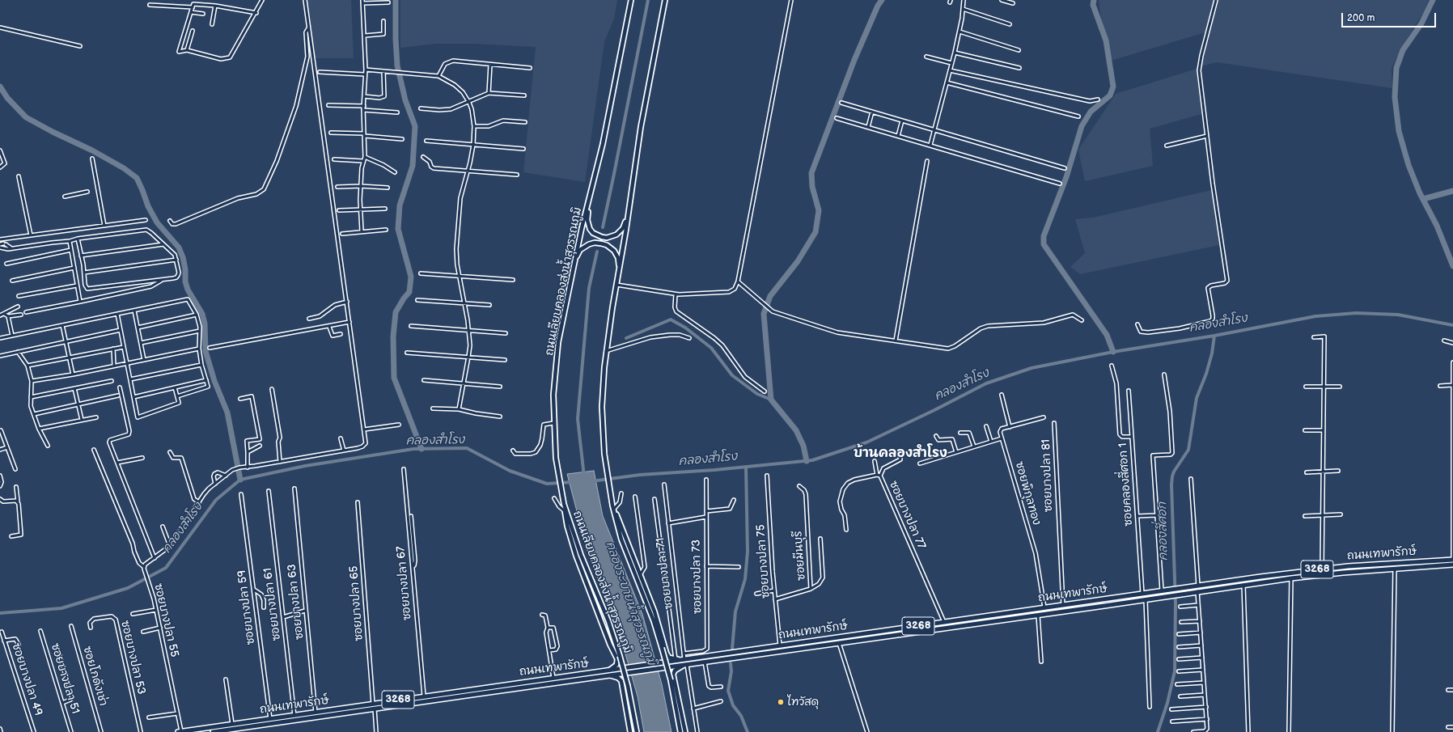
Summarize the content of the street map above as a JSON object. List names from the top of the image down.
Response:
{
  "streets": {
    "main road": ["ถนนเลียบคลองส่งน้ำสุวรรณภูมิ", "ถนนเทพารักษ์", "3268"],
    "street": [
      "ซอยบางปลา 81",
      "ซอยคลองสี่ศอก 1",
      "ซอยพิกุลทอง",
      "ซอยบางปลา 77",
      "ซอยมีนบุรี",
      "ซอยบางปลา 75",
      "ซอยบางปลา 71",
      "ซอยบางปลา 73",
      "ซอยบางปลา 67",
      "ซอยบางปลา 63",
      "ซอยบางปลา 65",
      "ซอยบางปลา 61",
      "ซอยบางปลา 59",
      "ซอยบางปลา 55",
      "ซอยบางปลา 53",
      "ซอยโกดังเช่า",
      "ซอยบางปลา 51",
      "ซอยบางปลา 49"
    ]
  },
  "crossings": [
    ["ซอยบางปลา 81", "ถนนเทพารักษ์"],
    ["ซอยคลองสี่ศอก 1", "ถนนเทพารักษ์"],
    ["ซอยพิกุลทอง", "ถนนเทพารักษ์"],
    ["ซอยบางปลา 77", "ถนนเทพารักษ์"],
    ["ถนนเทพารักษ์", "ซอยบางปลา 75"],
    ["ถนนเทพารักษ์", "ซอยบางปลา 71"],
    ["ถนนเทพารักษ์", "ซอยบางปลา 67"],
    ["ถนนเทพารักษ์", "ซอยบางปลา 63"],
    ["ถนนเทพารักษ์", "ซอยบางปลา 65"],
    ["ถนนเทพารักษ์", "ซอยบางปลา 61"],
    ["ถนนเทพารักษ์", "ซอยบางปลา 59"],
    ["ถนนเทพารักษ์", "ซอยบางปลา 55"],
    ["ซอยมีนบุรี", "ซอยบางปลา 75"],
    ["ซอยบางปลา 71", "ซอยบางปลา 73"]
  ],
  "districts": ["บ้านคลองสำโรง"],
  "water": ["คลองสำโรง", "คลองสี่ศอก", "คลองระบายน้ำสุวรรณภูมิ"],
  "places": ["ไทวัสดุ"],
  "scale_bar": "200 m"
}
